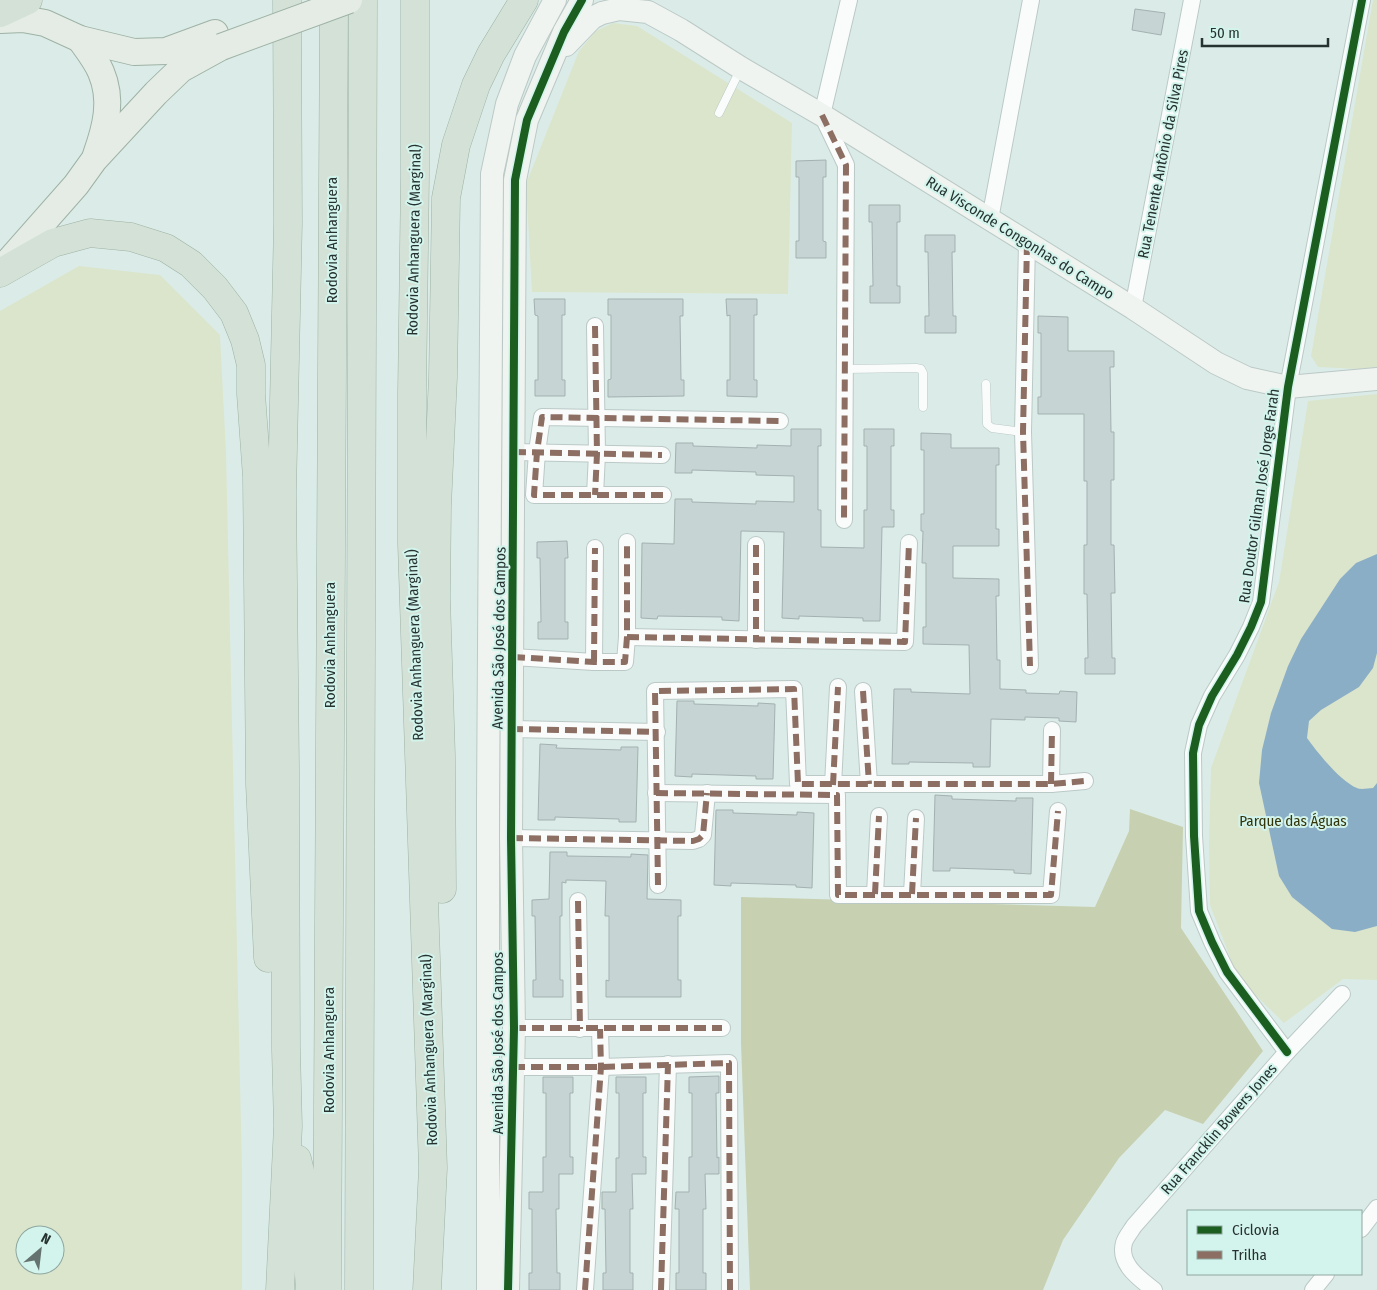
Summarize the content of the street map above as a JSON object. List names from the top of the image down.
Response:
{
  "streets": {
    "highway": ["Rodovia Anhanguera", "Rodovia Anhanguera (Marginal)"],
    "street": [
      "Rua Tenente Antônio da Silva Pires",
      "Rua Visconde Congonhas do Campo",
      "Rua Doutor Gilman José Jorge Farah",
      "Avenida São José dos Campos",
      "Rua Francklin Bowers Jones"
    ]
  },
  "crossings": [
    ["Rua Tenente Antônio da Silva Pires", "Rua Visconde Congonhas do Campo"],
    ["Rua Visconde Congonhas do Campo", "Rua Doutor Gilman José Jorge Farah"],
    ["Rua Visconde Congonhas do Campo", "Avenida São José dos Campos"],
    ["Rua Doutor Gilman José Jorge Farah", "Rua Francklin Bowers Jones"]
  ],
  "parks": ["Parque das Águas"],
  "legend": ["Ciclovia", "Trilha"],
  "scale_bar": "50 m",
  "north": "top right"
}
